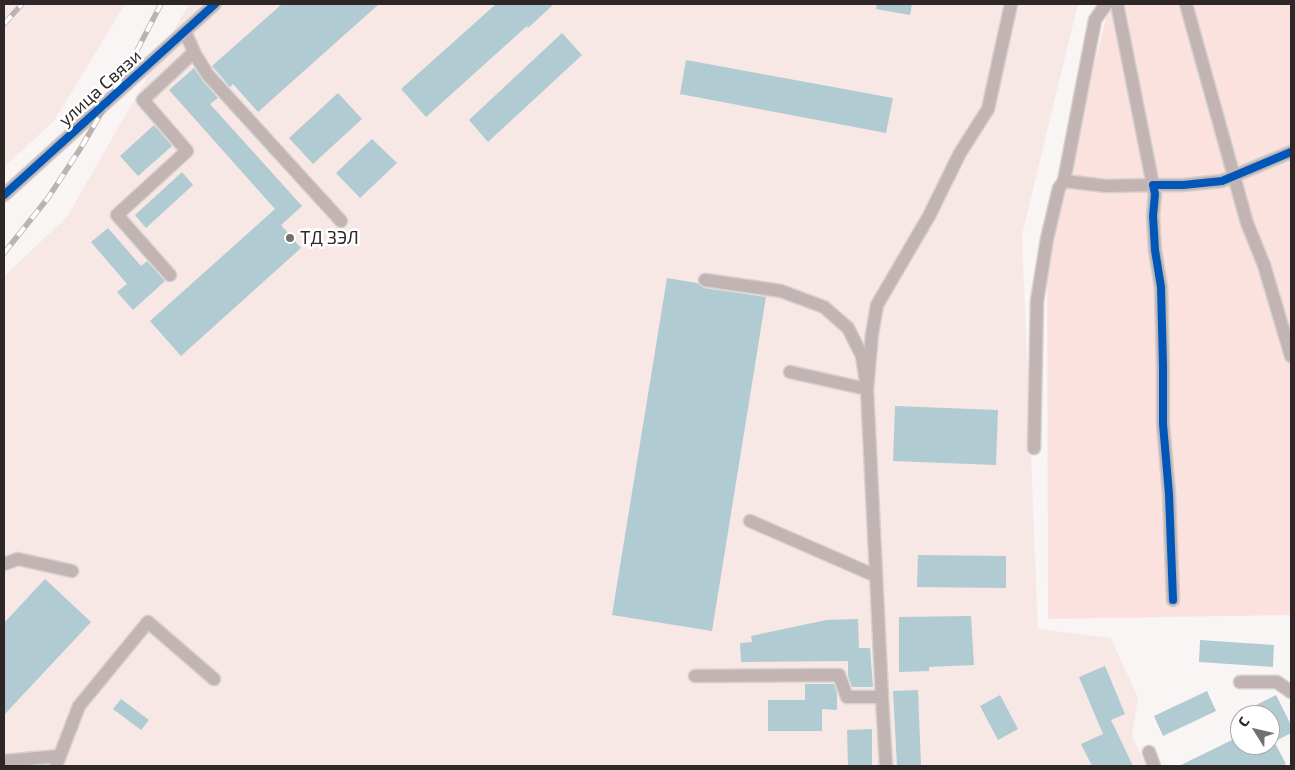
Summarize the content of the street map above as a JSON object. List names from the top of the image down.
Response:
{
  "streets": {
    "street": ["улица Связи"]
  },
  "places": ["ТД ЗЭЛ"],
  "north": "top left"
}
